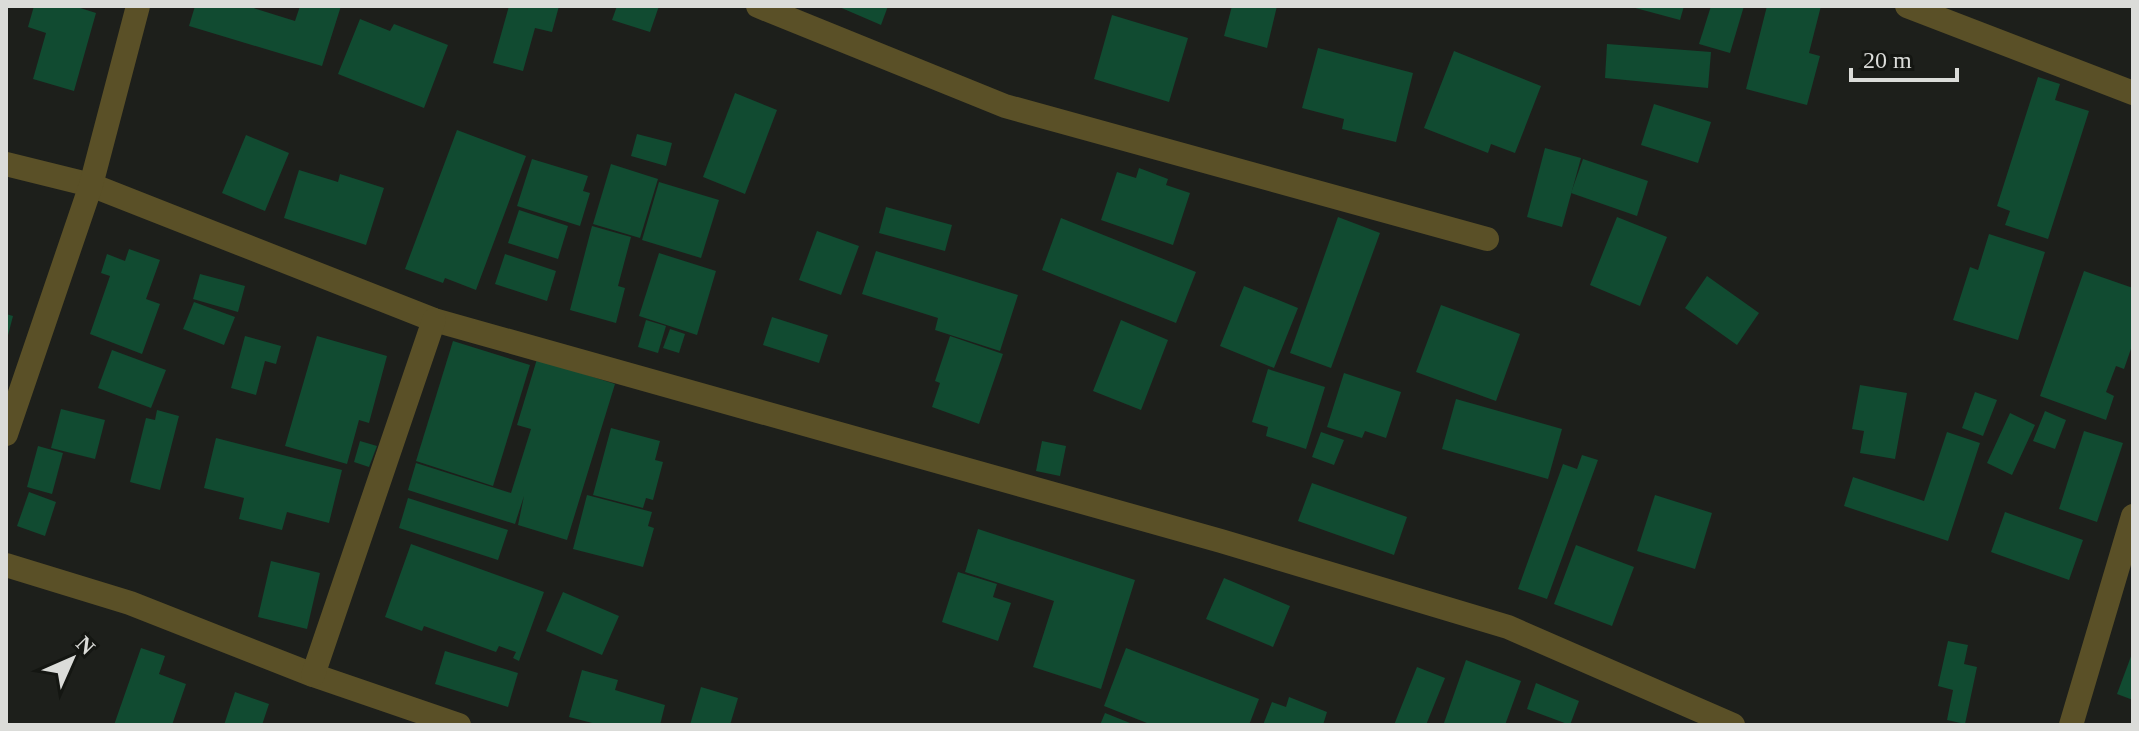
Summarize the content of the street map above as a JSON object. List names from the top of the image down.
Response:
{
  "scale_bar": "20 m",
  "north": "top right"
}
